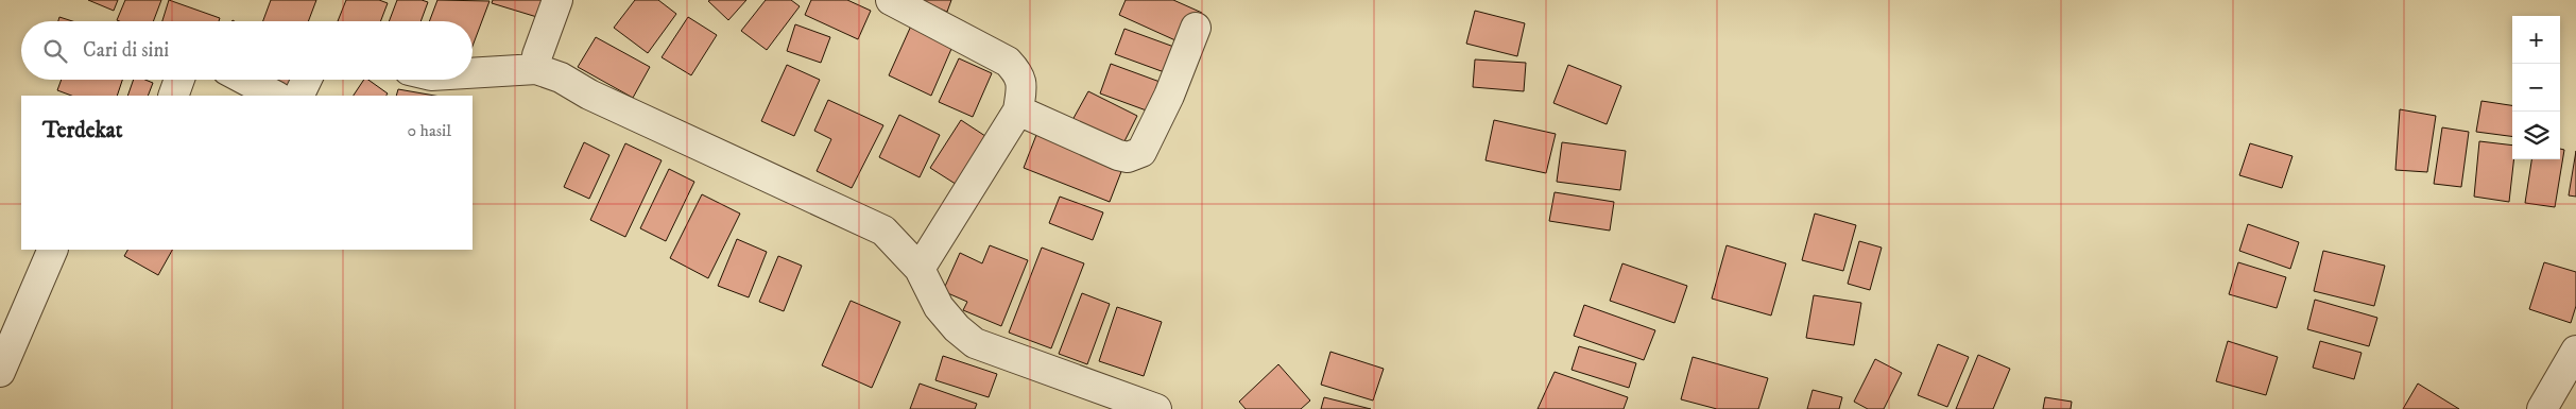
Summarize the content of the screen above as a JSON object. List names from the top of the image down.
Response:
{
  "page": {
    "map_buttons": ["+", "−"],
    "search": "Cari di sini",
    "heading": ["Terdekat", "0 hasil"]
  }
}
